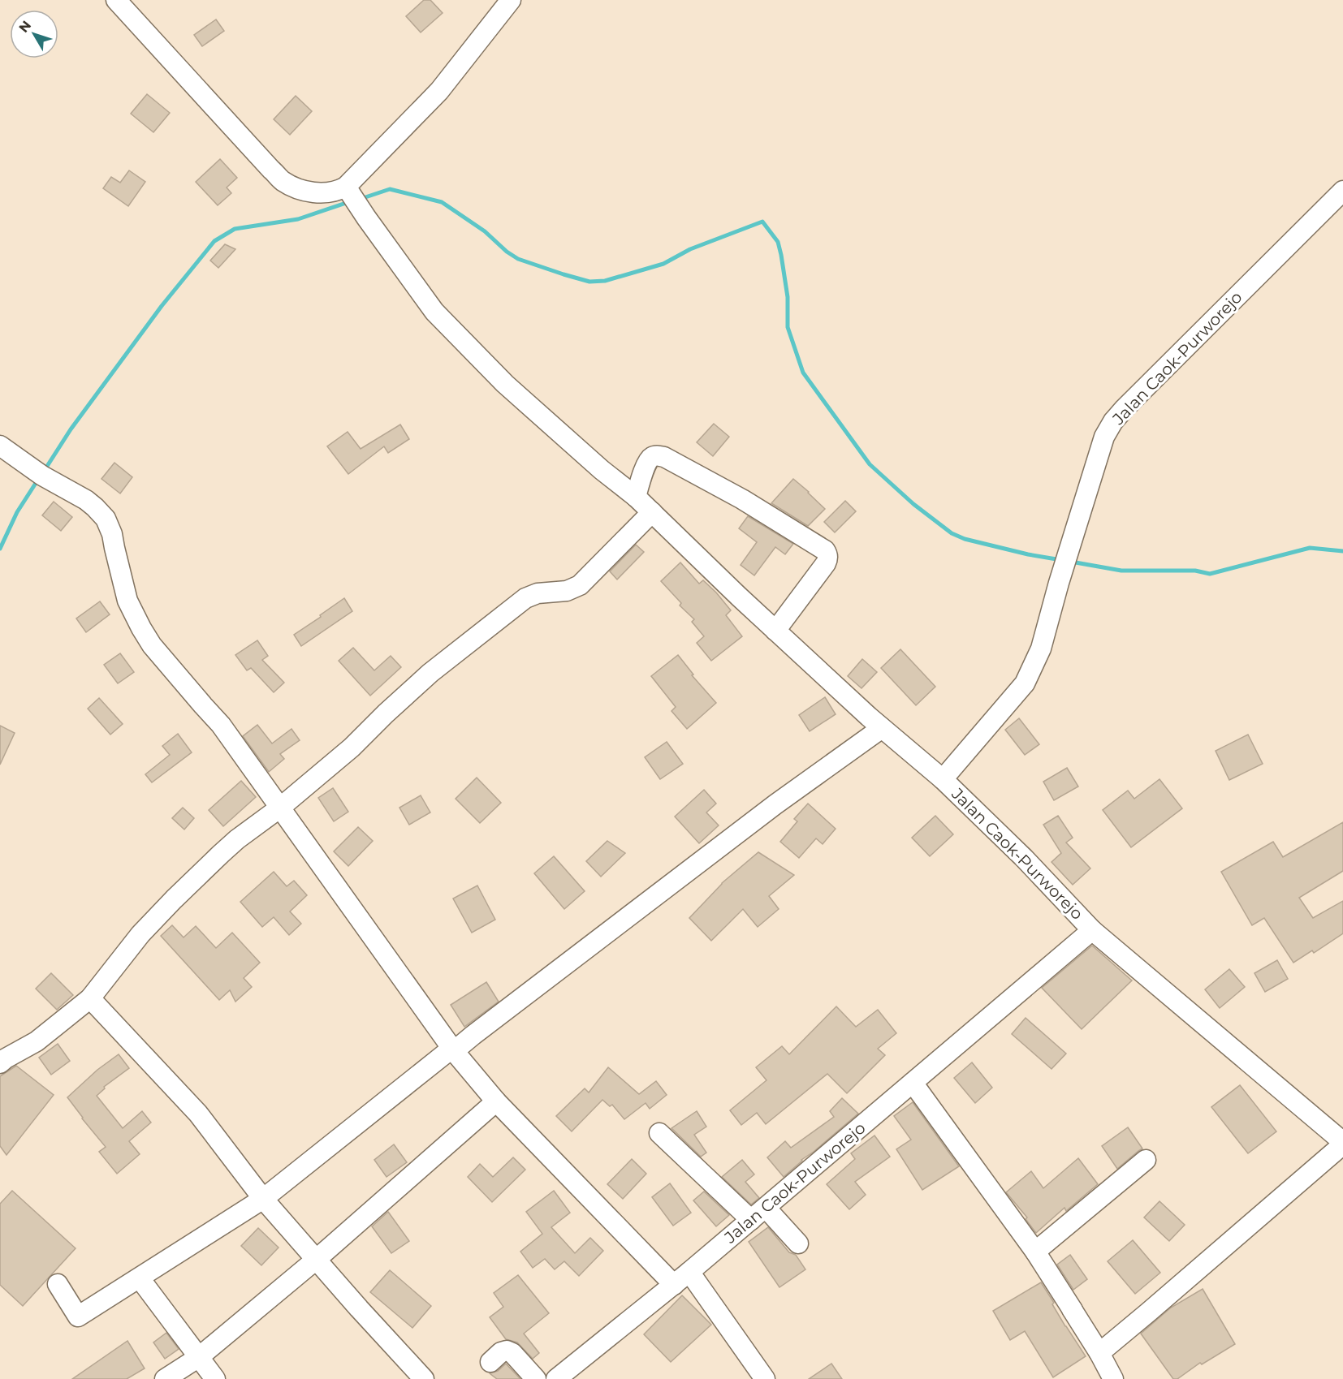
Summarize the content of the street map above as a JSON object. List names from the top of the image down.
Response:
{
  "streets": {
    "street": ["Jalan Caok-Purworejo"]
  },
  "north": "top left"
}
